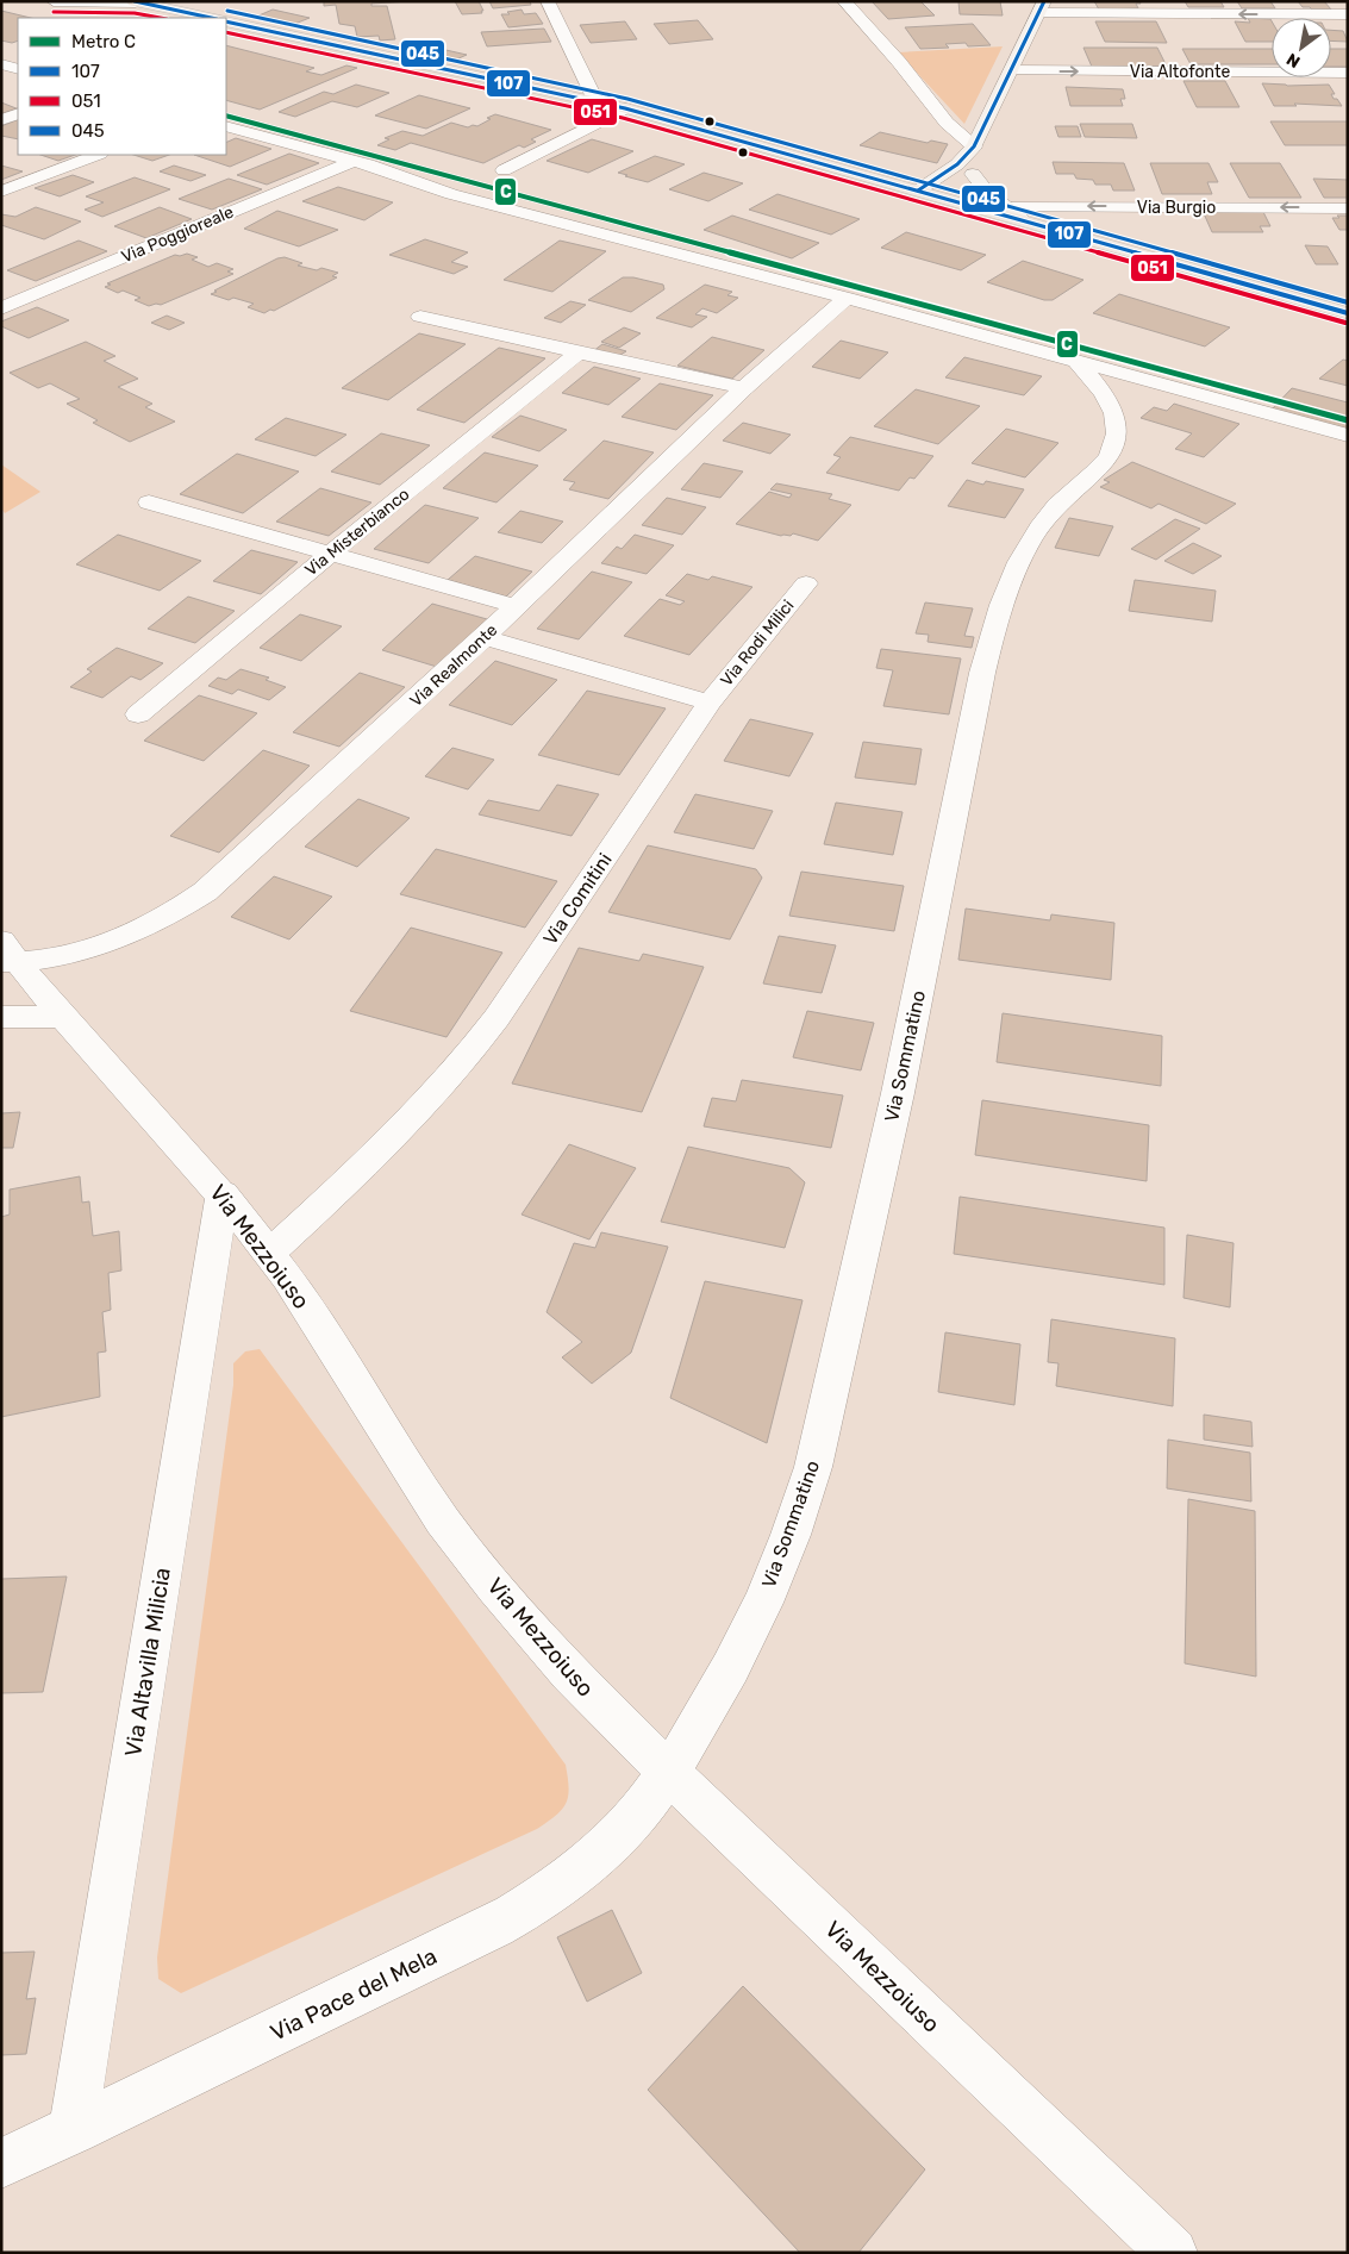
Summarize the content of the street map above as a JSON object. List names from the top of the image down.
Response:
{
  "streets": {
    "street": [
      "Via Altofonte",
      "Via Burgio",
      "Via Poggioreale",
      "Via Misterbianco",
      "Via Rodi Milici",
      "Via Realmonte",
      "Via Comitini",
      "Via Sommatino",
      "Via Mezzoiuso",
      "Via Altavilla Milicia",
      "Via Pace del Mela"
    ]
  },
  "crossings": [
    ["Via Rodi Milici", "Via Comitini"],
    ["Via Realmonte", "Via Mezzoiuso"],
    ["Via Comitini", "Via Mezzoiuso"],
    ["Via Sommatino", "Via Mezzoiuso"],
    ["Via Sommatino", "Via Pace del Mela"],
    ["Via Mezzoiuso", "Via Altavilla Milicia"],
    ["Via Mezzoiuso", "Via Pace del Mela"],
    ["Via Altavilla Milicia", "Via Pace del Mela"]
  ],
  "lines": [
    "transit line 107",
    "transit line 045",
    "transit line 051",
    "metro line C"
  ],
  "legend": [
    "Metro C",
    "107",
    "051",
    "045"
  ],
  "north": "bottom left"
}
